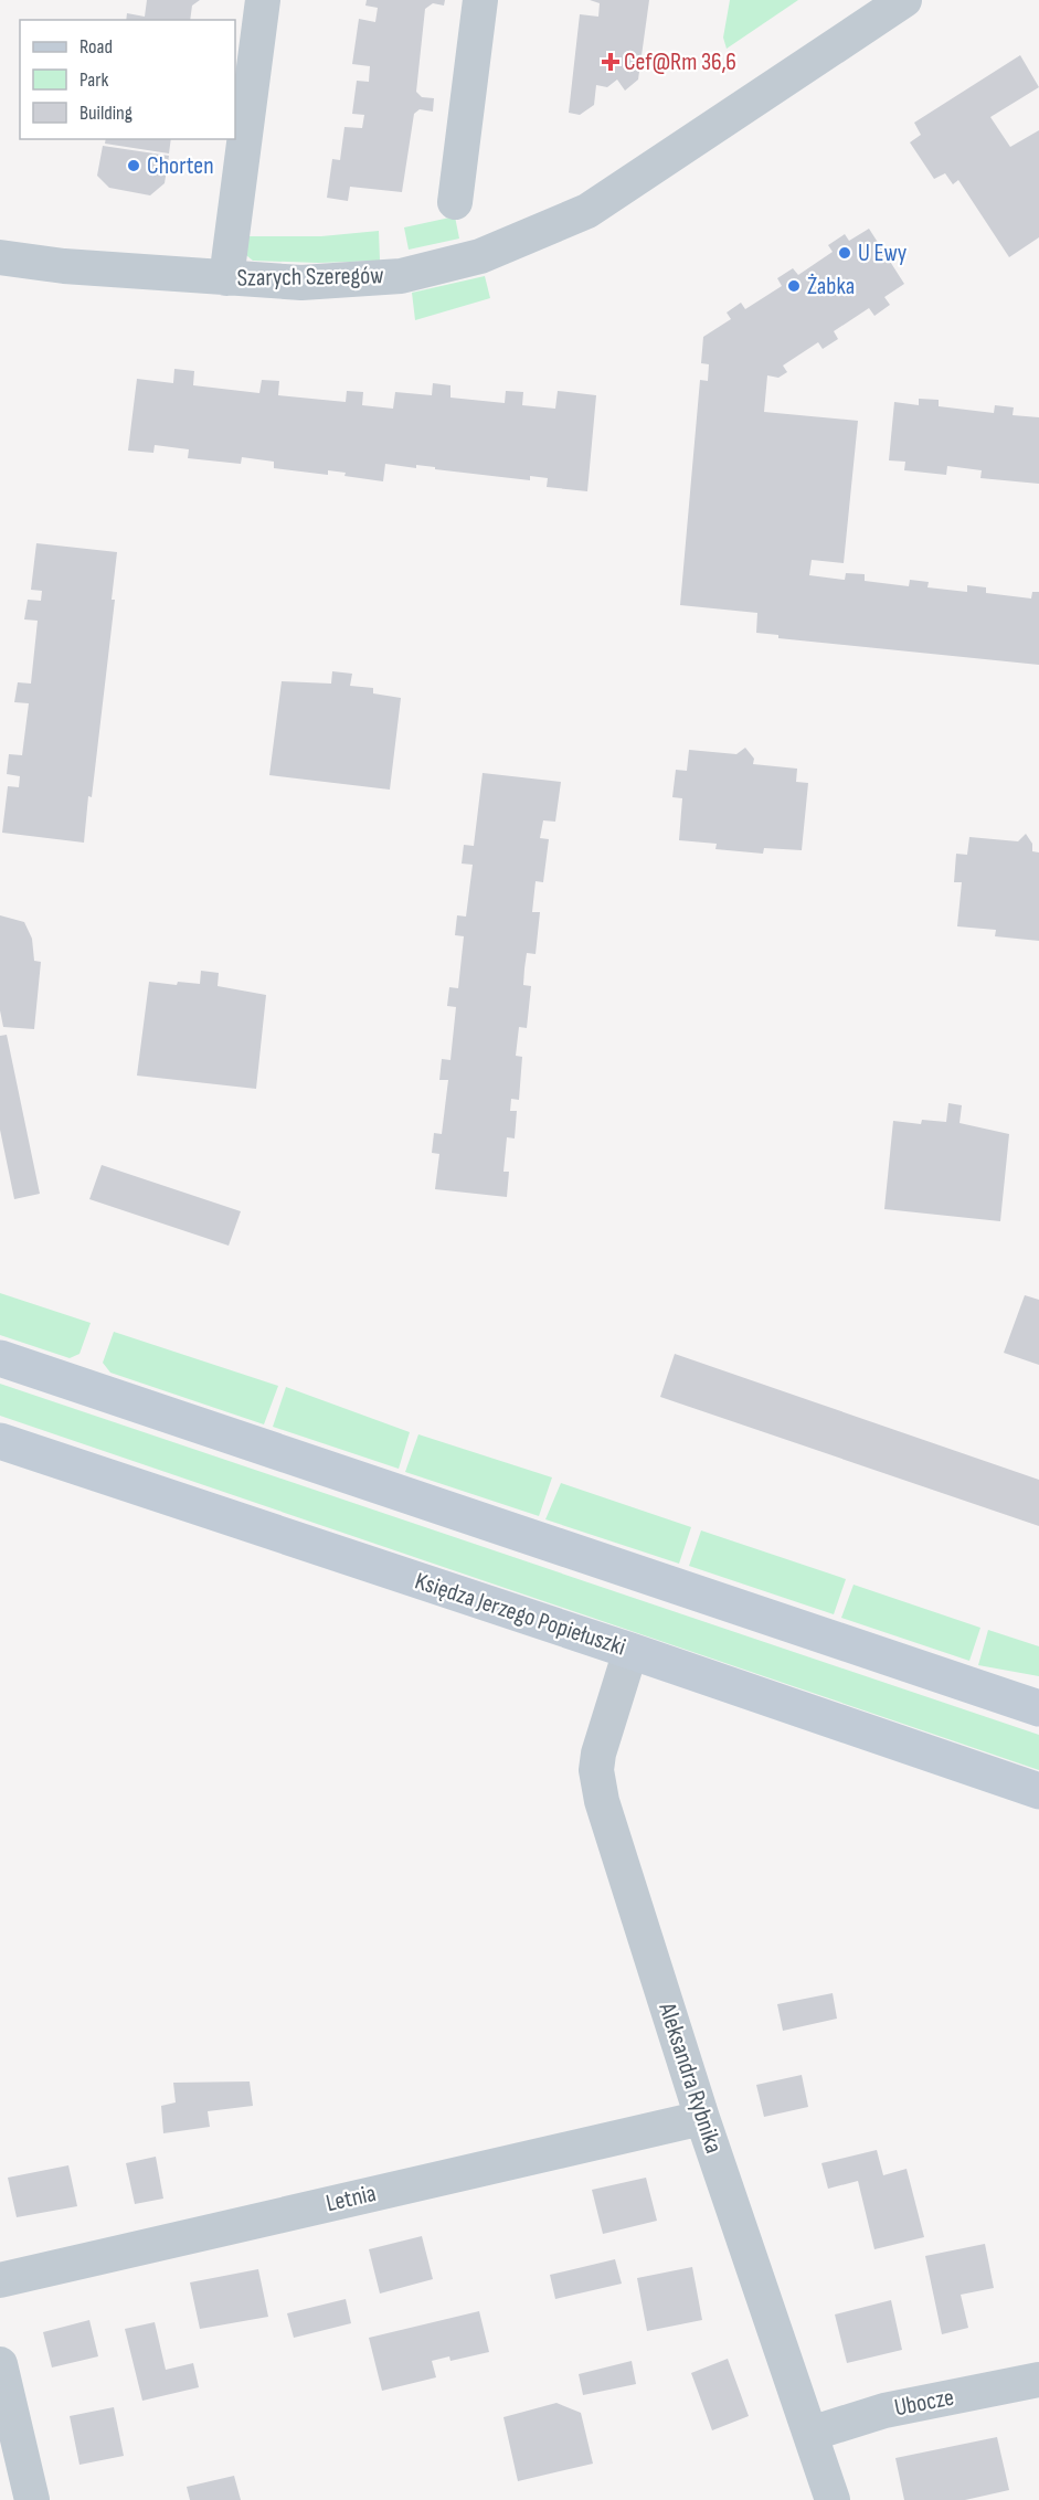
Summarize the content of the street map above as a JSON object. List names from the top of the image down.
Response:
{
  "streets": {
    "main road": ["Księdza Jerzego Popiełuszki"],
    "street": [
      "Szarych Szeregów",
      "Aleksandra Rybnika",
      "Letnia",
      "Ubocze"
    ]
  },
  "crossings": [
    ["Księdza Jerzego Popiełuszki", "Aleksandra Rybnika"],
    ["Aleksandra Rybnika", "Letnia"],
    ["Aleksandra Rybnika", "Ubocze"]
  ],
  "places": {
    "health": ["Cef@Rm 36,6"],
    "other": ["Chorten", "U Ewy", "Żabka"]
  },
  "legend": ["Road", "Park", "Building"]
}
